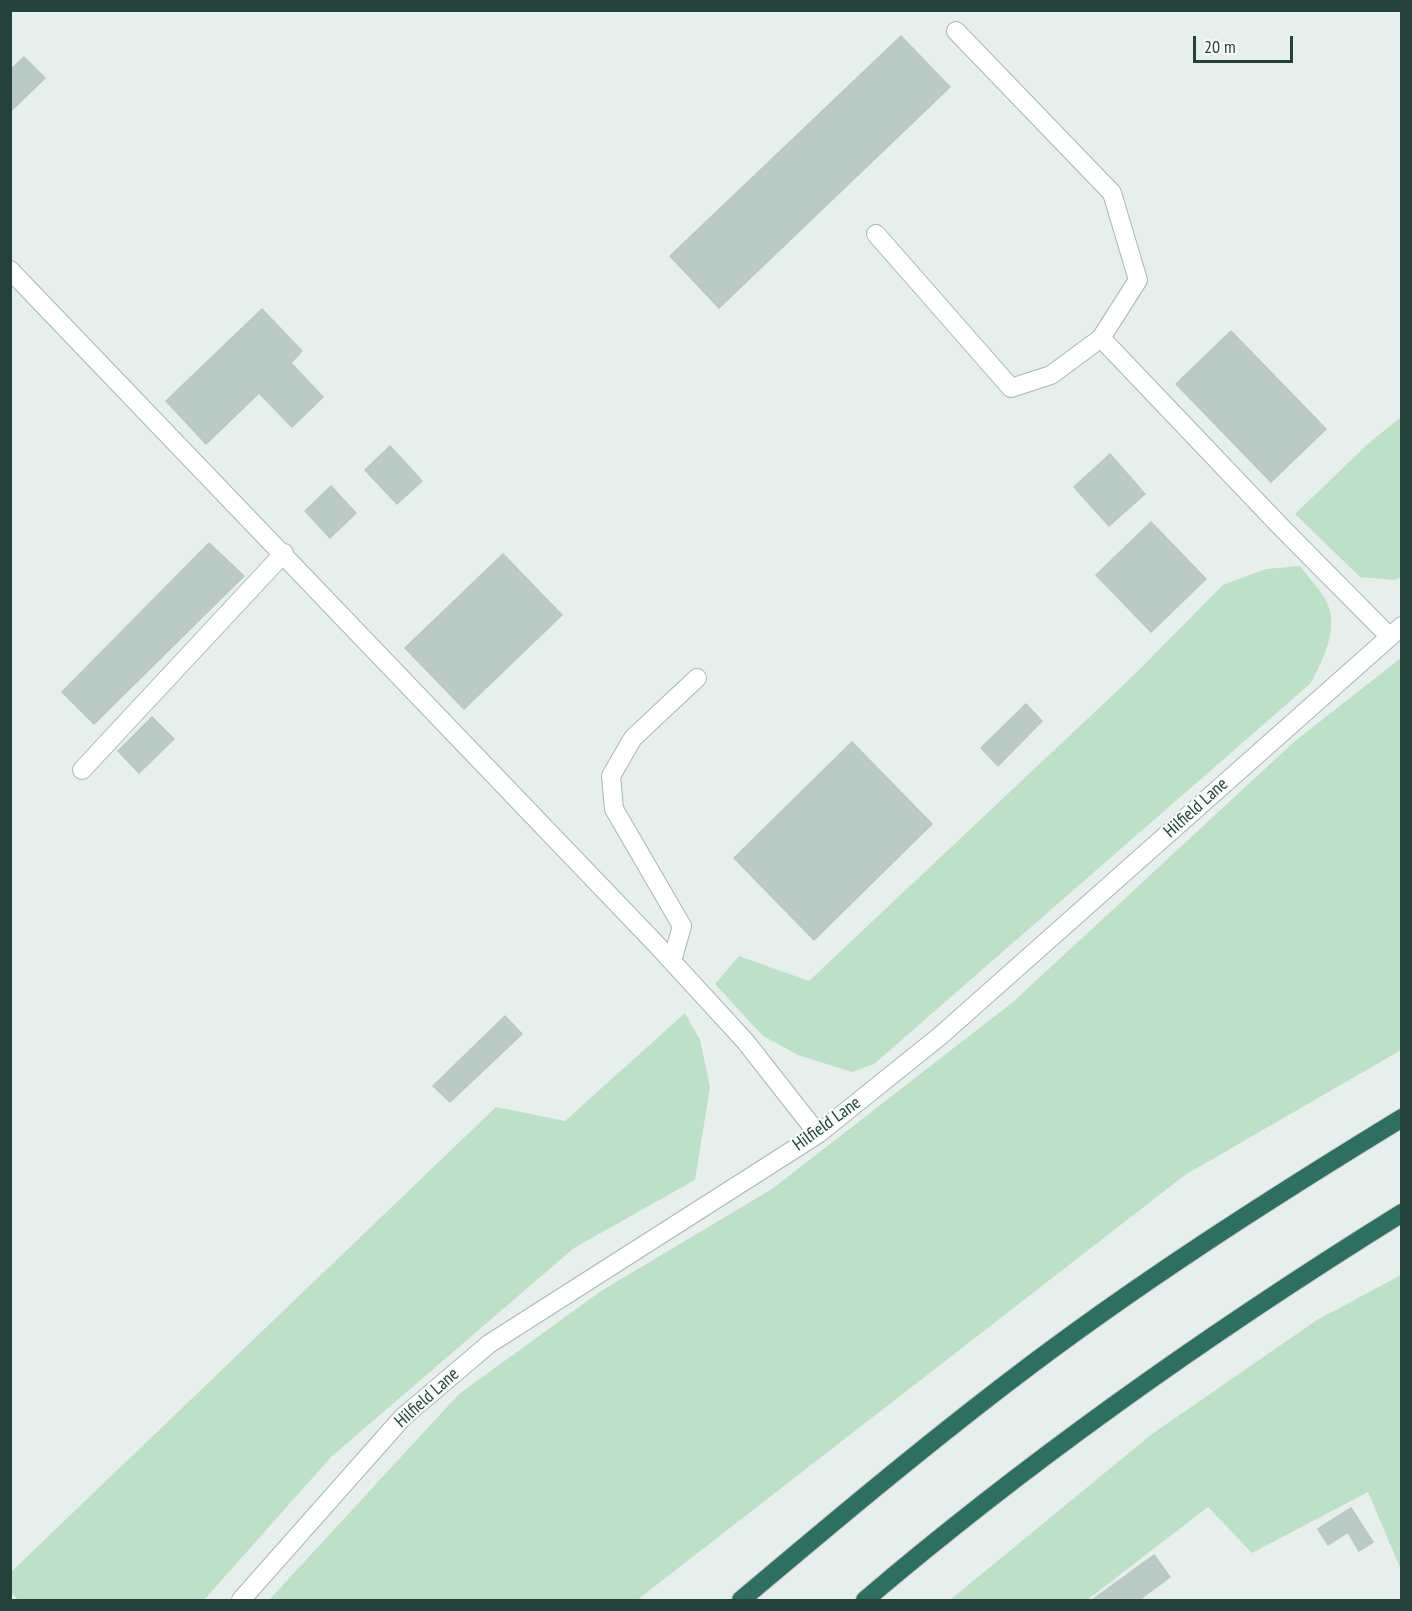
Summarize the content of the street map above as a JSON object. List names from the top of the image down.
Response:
{
  "streets": {
    "street": ["Hilfield Lane"]
  },
  "scale_bar": "20 m"
}
